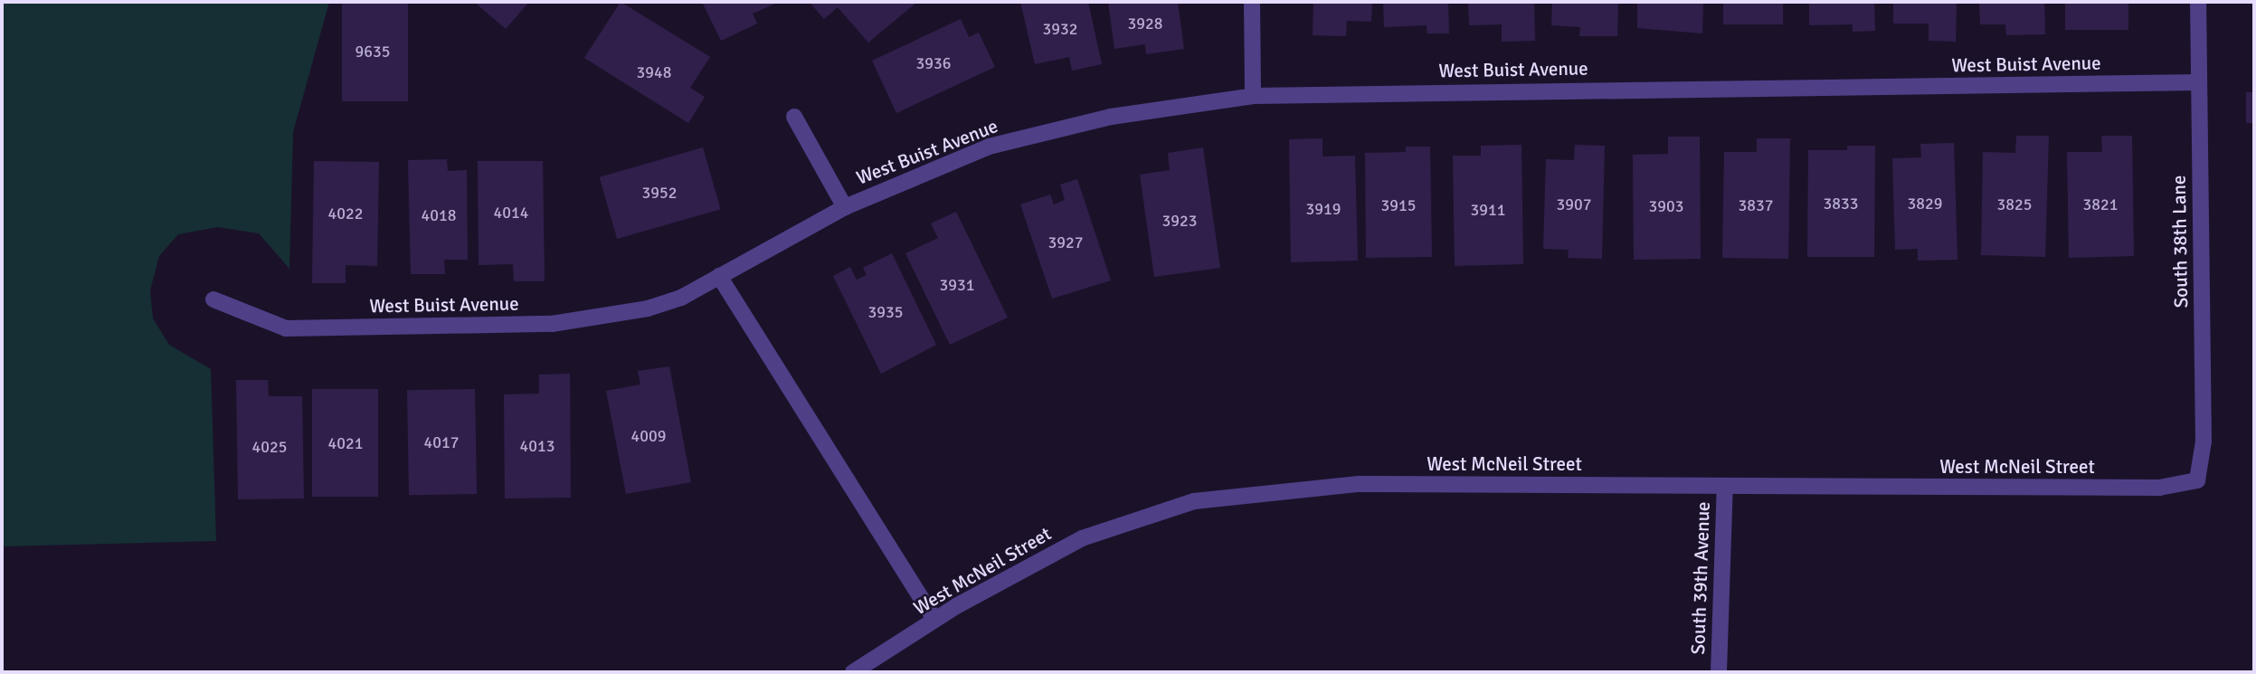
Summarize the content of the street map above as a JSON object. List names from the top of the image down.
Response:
{
  "streets": {
    "street": [
      "West Buist Avenue",
      "South 38th Lane",
      "West McNeil Street",
      "South 39th Avenue"
    ]
  },
  "crossings": [
    ["West Buist Avenue", "South 38th Lane"],
    ["South 38th Lane", "West McNeil Street"],
    ["West McNeil Street", "South 39th Avenue"]
  ],
  "house_numbers": [
    "3928",
    "3932",
    "9635",
    "3936",
    "3948",
    "3952",
    "3833",
    "3829",
    "3907",
    "3825",
    "3821",
    "3915",
    "3837",
    "3903",
    "3919",
    "3911",
    "4014",
    "4022",
    "4018",
    "3923",
    "3927",
    "3931",
    "3935",
    "4009",
    "4017",
    "4021",
    "4013",
    "4025"
  ]
}
